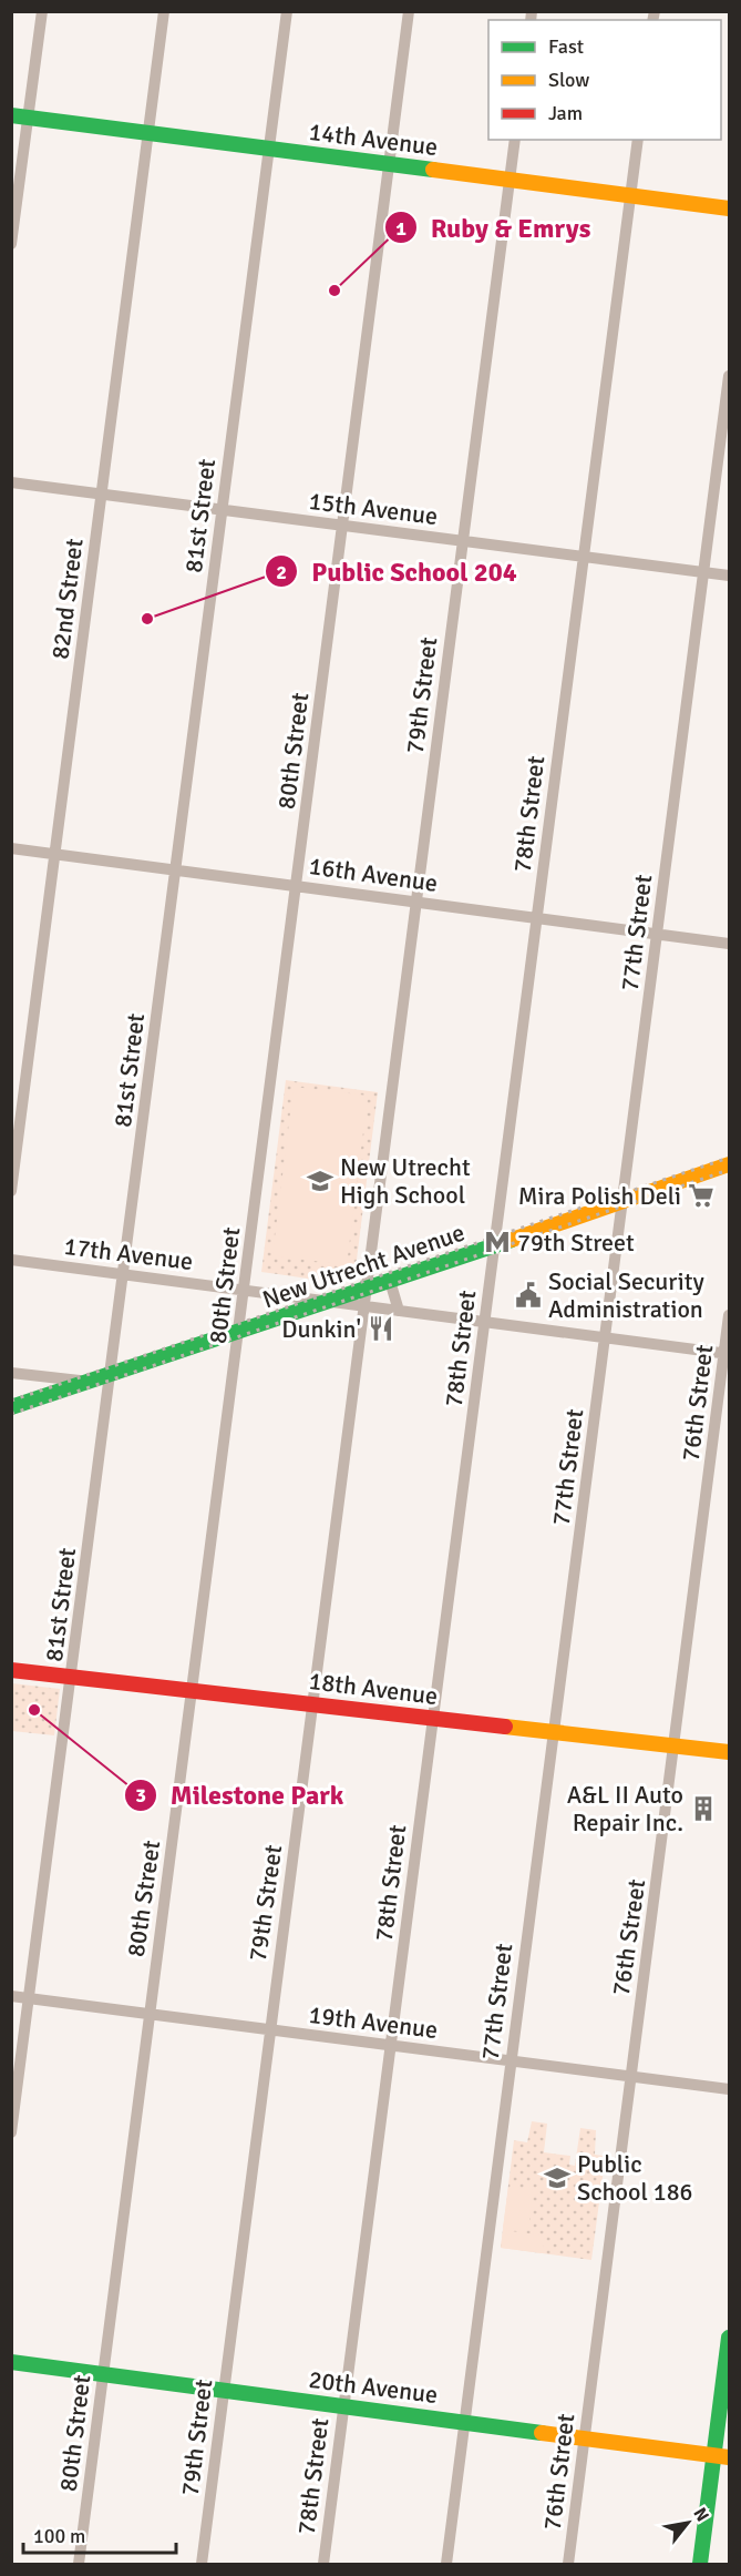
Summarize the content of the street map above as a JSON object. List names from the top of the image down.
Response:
{
  "streets": {
    "street": [
      "14th Avenue",
      "15th Avenue",
      "81st Street",
      "82nd Street",
      "79th Street",
      "80th Street",
      "78th Street",
      "16th Avenue",
      "77th Street",
      "17th Avenue",
      "New Utrecht Avenue",
      "76th Street",
      "18th Avenue",
      "19th Avenue",
      "20th Avenue"
    ]
  },
  "crossings": [
    ["14th Avenue", "81st Street"],
    ["14th Avenue", "82nd Street"],
    ["14th Avenue", "79th Street"],
    ["14th Avenue", "80th Street"],
    ["14th Avenue", "78th Street"],
    ["15th Avenue", "81st Street"],
    ["15th Avenue", "82nd Street"],
    ["15th Avenue", "79th Street"],
    ["15th Avenue", "80th Street"],
    ["15th Avenue", "78th Street"],
    ["15th Avenue", "77th Street"],
    ["81st Street", "16th Avenue"],
    ["81st Street", "17th Avenue"],
    ["81st Street", "New Utrecht Avenue"],
    ["81st Street", "18th Avenue"],
    ["81st Street", "19th Avenue"],
    ["82nd Street", "16th Avenue"],
    ["79th Street", "16th Avenue"],
    ["79th Street", "17th Avenue"],
    ["79th Street", "New Utrecht Avenue"],
    ["79th Street", "18th Avenue"],
    ["79th Street", "19th Avenue"],
    ["79th Street", "20th Avenue"],
    ["80th Street", "16th Avenue"],
    ["80th Street", "17th Avenue"],
    ["80th Street", "New Utrecht Avenue"],
    ["80th Street", "18th Avenue"],
    ["80th Street", "19th Avenue"],
    ["80th Street", "20th Avenue"],
    ["78th Street", "16th Avenue"],
    ["78th Street", "17th Avenue"],
    ["78th Street", "New Utrecht Avenue"],
    ["78th Street", "18th Avenue"],
    ["78th Street", "19th Avenue"],
    ["78th Street", "20th Avenue"],
    ["16th Avenue", "77th Street"],
    ["77th Street", "17th Avenue"],
    ["77th Street", "New Utrecht Avenue"],
    ["77th Street", "18th Avenue"],
    ["77th Street", "19th Avenue"],
    ["77th Street", "20th Avenue"],
    ["17th Avenue", "New Utrecht Avenue"],
    ["17th Avenue", "76th Street"],
    ["76th Street", "18th Avenue"],
    ["76th Street", "19th Avenue"],
    ["76th Street", "20th Avenue"]
  ],
  "places": {
    "other": ["Ruby & Emrys", "Public School 204", "Milestone Park"],
    "school or university": ["New Utrecht High School", "Public School 186"],
    "supermarket": ["Mira Polish Deli"],
    "metro station": ["79th Street"],
    "public building": ["Social Security Administration"],
    "restaurant": ["Dunkin'"],
    "building": ["A&L II Auto Repair Inc."]
  },
  "legend": ["Fast", "Slow", "Jam"],
  "scale_bar": "100 m",
  "north": "top right"
}
